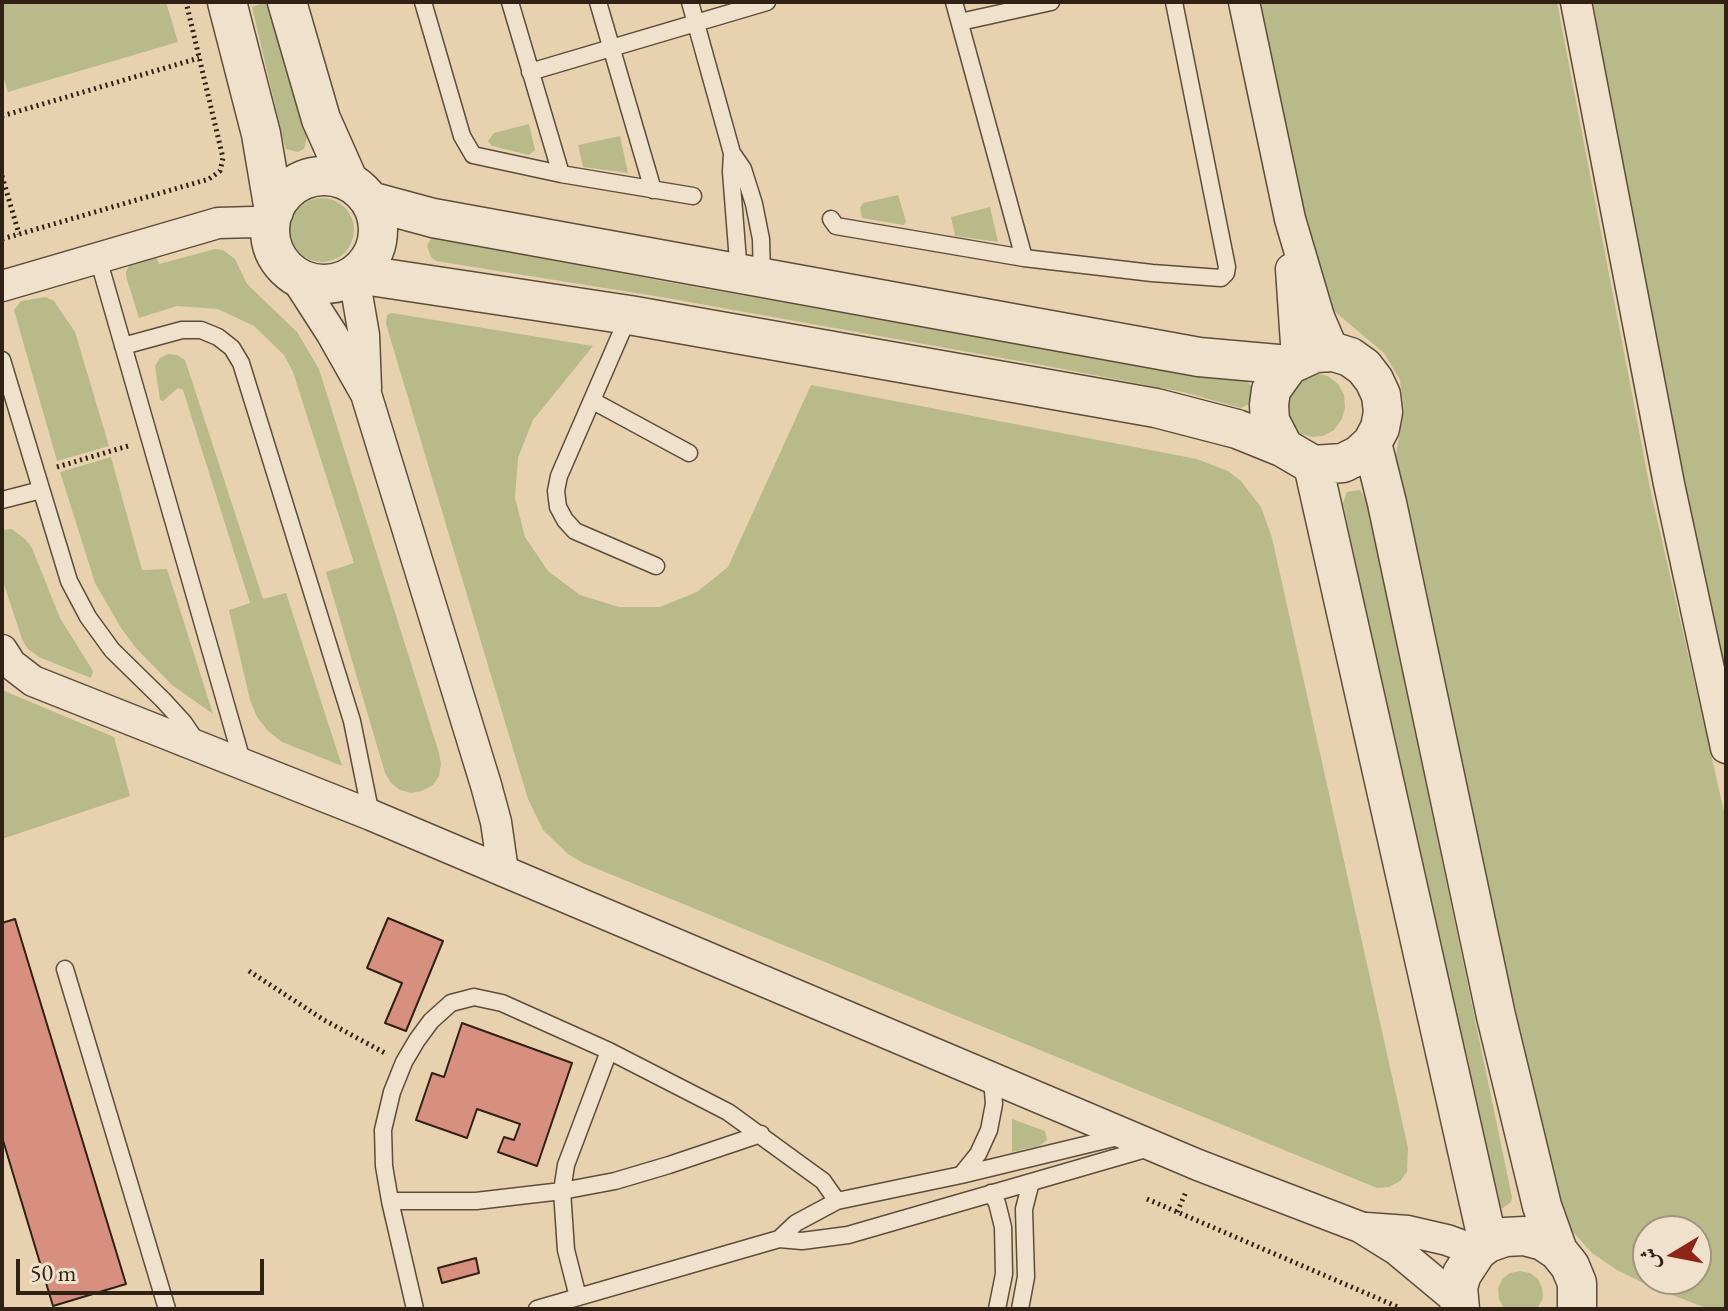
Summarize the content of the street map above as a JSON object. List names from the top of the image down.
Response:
{
  "scale_bar": "50 m",
  "north": "left"
}
